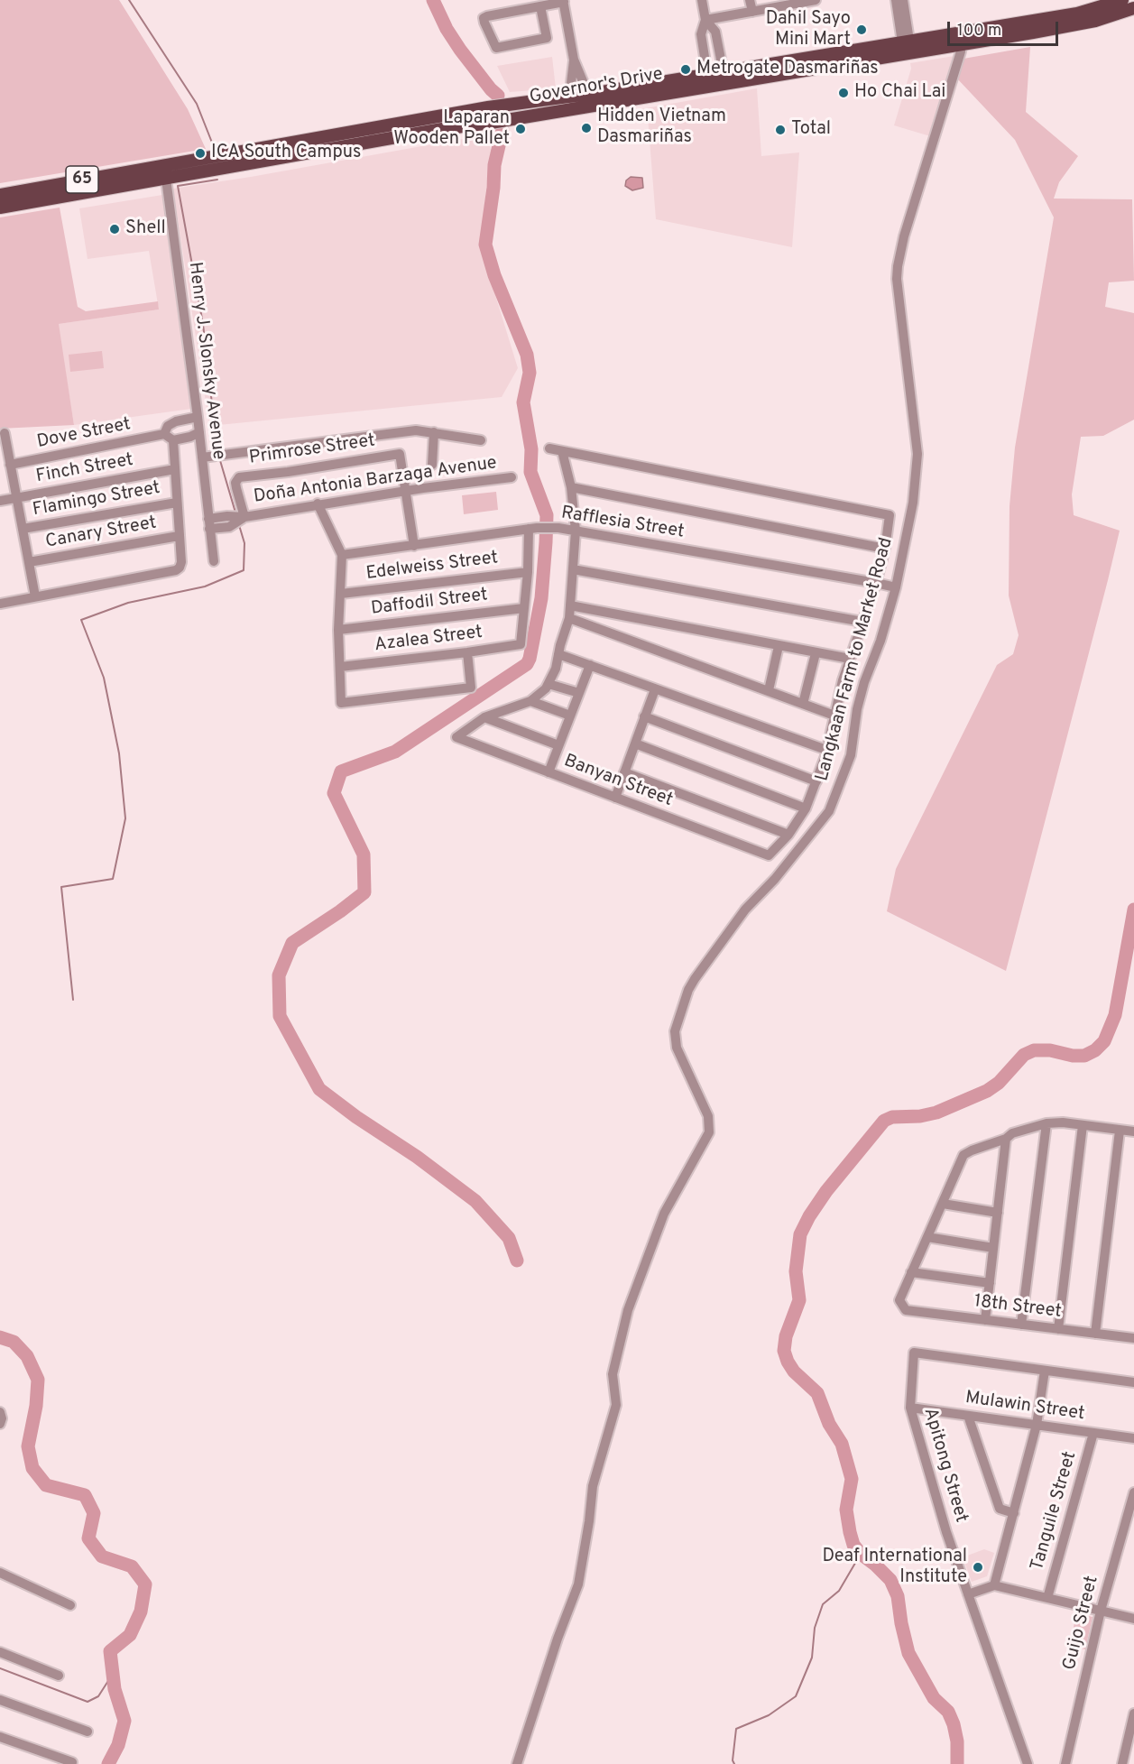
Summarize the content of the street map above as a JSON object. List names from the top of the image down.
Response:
{
  "streets": {
    "main road": ["Governor's Drive", "65"],
    "street": [
      "Henry J. Slonsky Avenue",
      "Dove Street",
      "Primrose Street",
      "Finch Street",
      "Doña Antonia Barzaga Avenue",
      "Flamingo Street",
      "Rafflesia Street",
      "Canary Street",
      "Edelweiss Street",
      "Daffodil Street",
      "Azalea Street",
      "Langkaan Farm to Market Road",
      "Banyan Street",
      "18th Street",
      "Mulawin Street",
      "Apitong Street",
      "Tanguile Street",
      "Guijo Street"
    ]
  },
  "crossings": [
    ["Governor's Drive", "Henry J. Slonsky Avenue"],
    ["Governor's Drive", "Langkaan Farm to Market Road"],
    ["Henry J. Slonsky Avenue", "Dove Street"],
    ["Henry J. Slonsky Avenue", "Doña Antonia Barzaga Avenue"],
    ["Primrose Street", "Doña Antonia Barzaga Avenue"],
    ["Rafflesia Street", "Langkaan Farm to Market Road"],
    ["Daffodil Street", "Azalea Street"],
    ["Mulawin Street", "Apitong Street"],
    ["Mulawin Street", "Tanguile Street"]
  ],
  "places": [
    "Dahil Sayo Mini Mart",
    "Metrogate Dasmariñas",
    "Ho Chai Lai",
    "Hidden Vietnam Dasmariñas",
    "Laparan Wooden Pallet",
    "Total",
    "ICA South Campus",
    "Shell",
    "Deaf International Institute"
  ],
  "scale_bar": "100 m"
}
